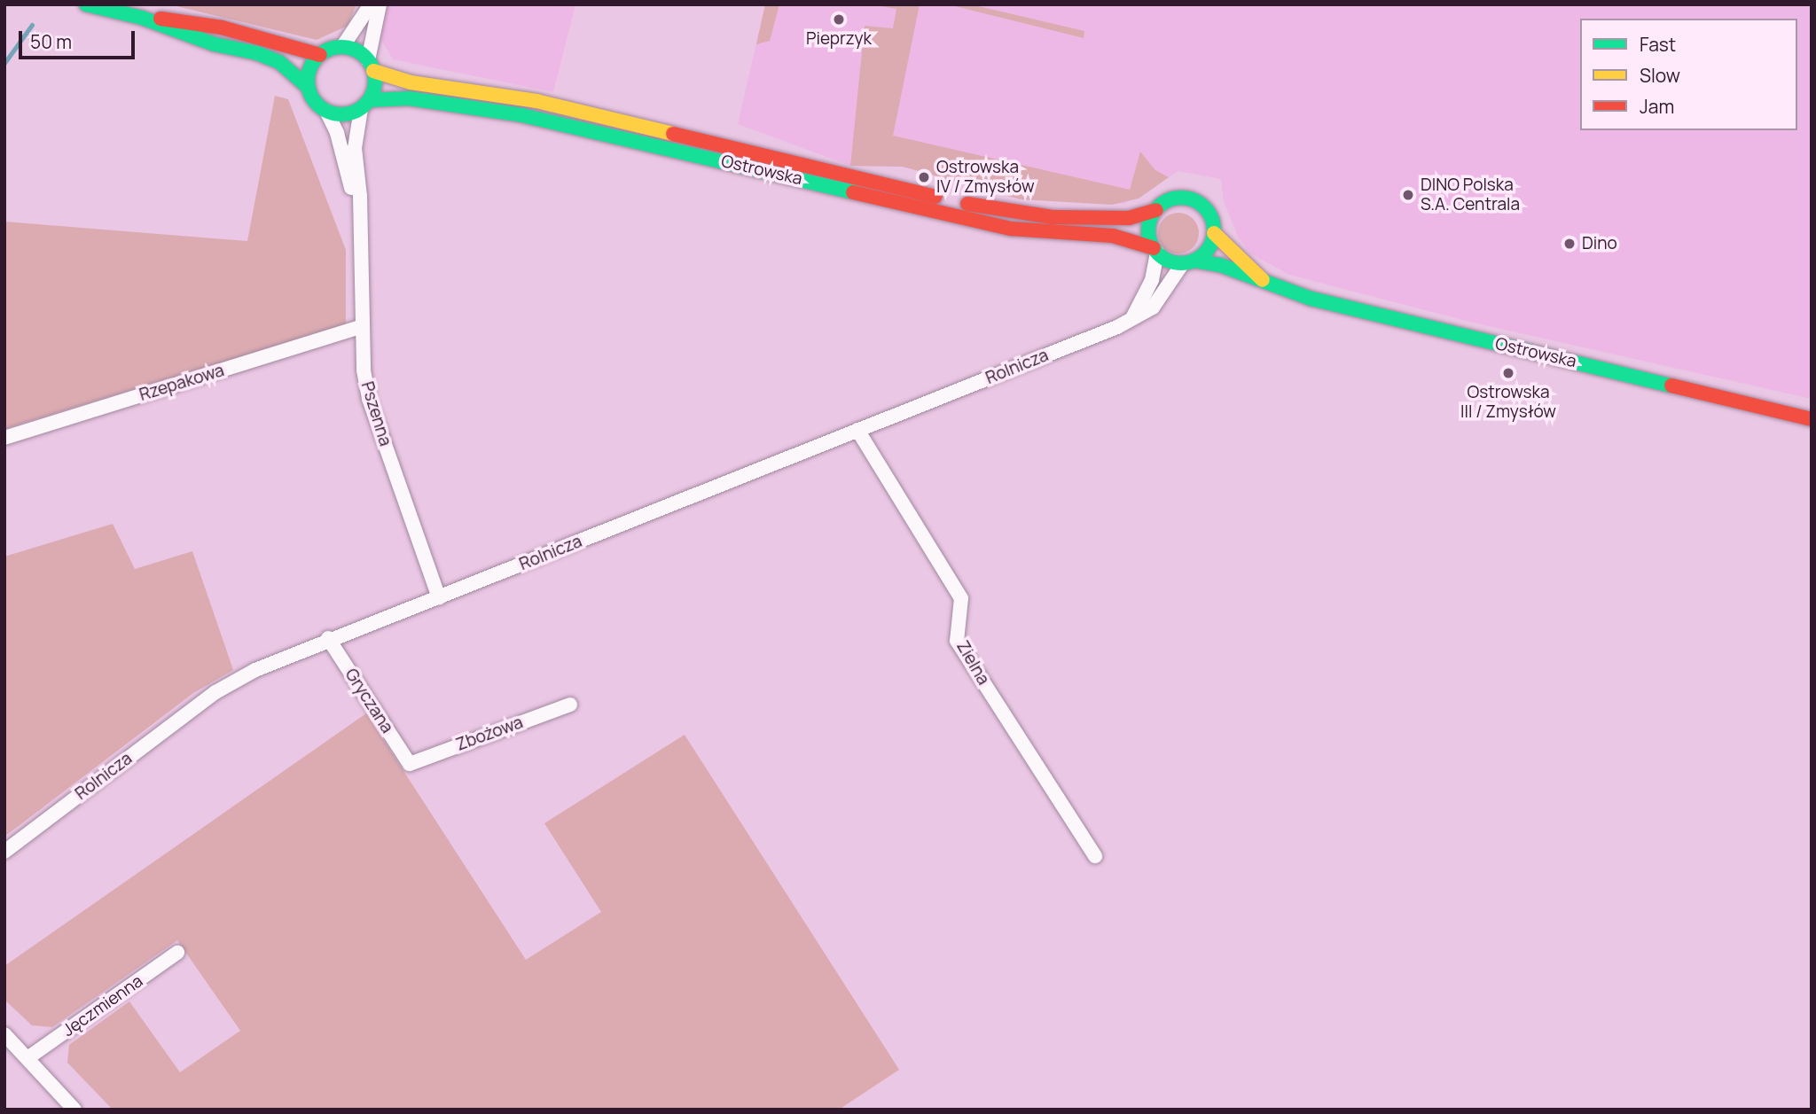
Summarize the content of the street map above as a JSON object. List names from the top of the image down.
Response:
{
  "streets": {
    "main road": ["Ostrowska"],
    "street": [
      "Rolnicza",
      "Rzepakowa",
      "Pszenna",
      "Zielna",
      "Gryczana",
      "Zbożowa",
      "Jęczmienna"
    ]
  },
  "crossings": [
    ["Ostrowska", "Rolnicza"],
    ["Ostrowska", "Pszenna"],
    ["Rolnicza", "Pszenna"],
    ["Rolnicza", "Zielna"],
    ["Rolnicza", "Gryczana"],
    ["Rzepakowa", "Pszenna"],
    ["Gryczana", "Zbożowa"]
  ],
  "places": [
    "Pieprzyk",
    "Ostrowska IV / Zmysłów",
    "DINO Polska S.A. Centrala",
    "Dino",
    "Ostrowska III / Zmysłów"
  ],
  "legend": ["Fast", "Slow", "Jam"],
  "scale_bar": "50 m"
}
